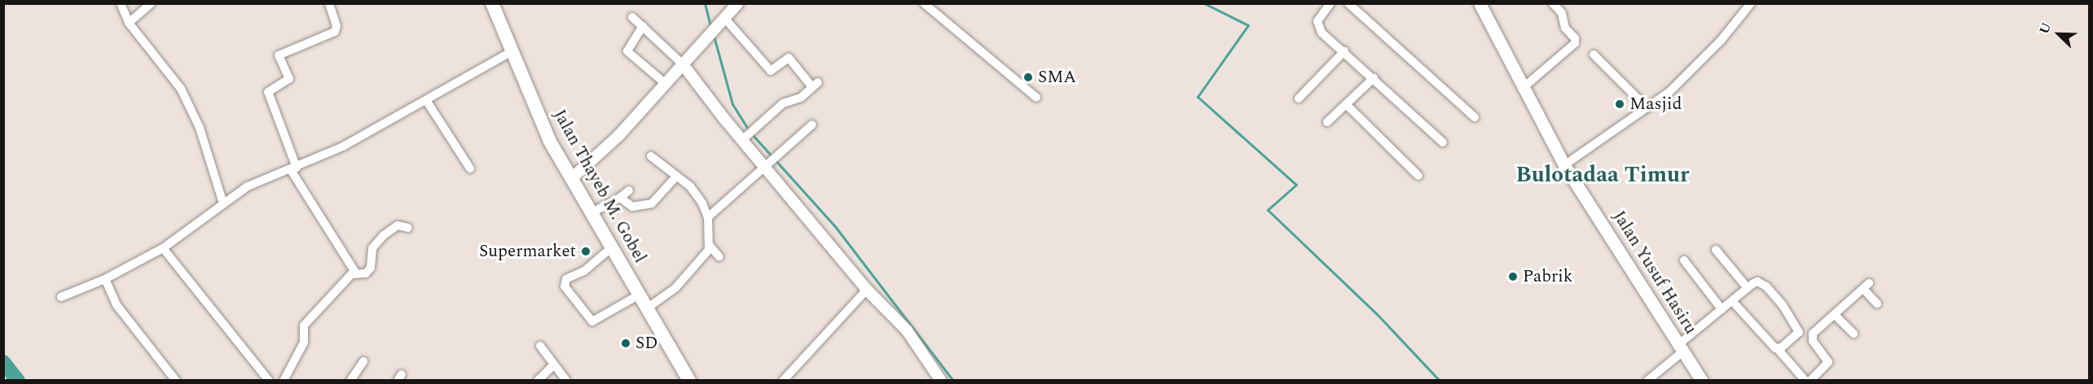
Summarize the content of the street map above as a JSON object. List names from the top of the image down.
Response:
{
  "streets": {
    "main road": ["Jalan Thayeb M. Gobel", "Jalan Yusuf Hasiru"]
  },
  "districts": ["Bulotadaa Timur"],
  "places": [
    "SMA",
    "Masjid",
    "Supermarket",
    "Pabrik",
    "SD"
  ],
  "north": "top left"
}
